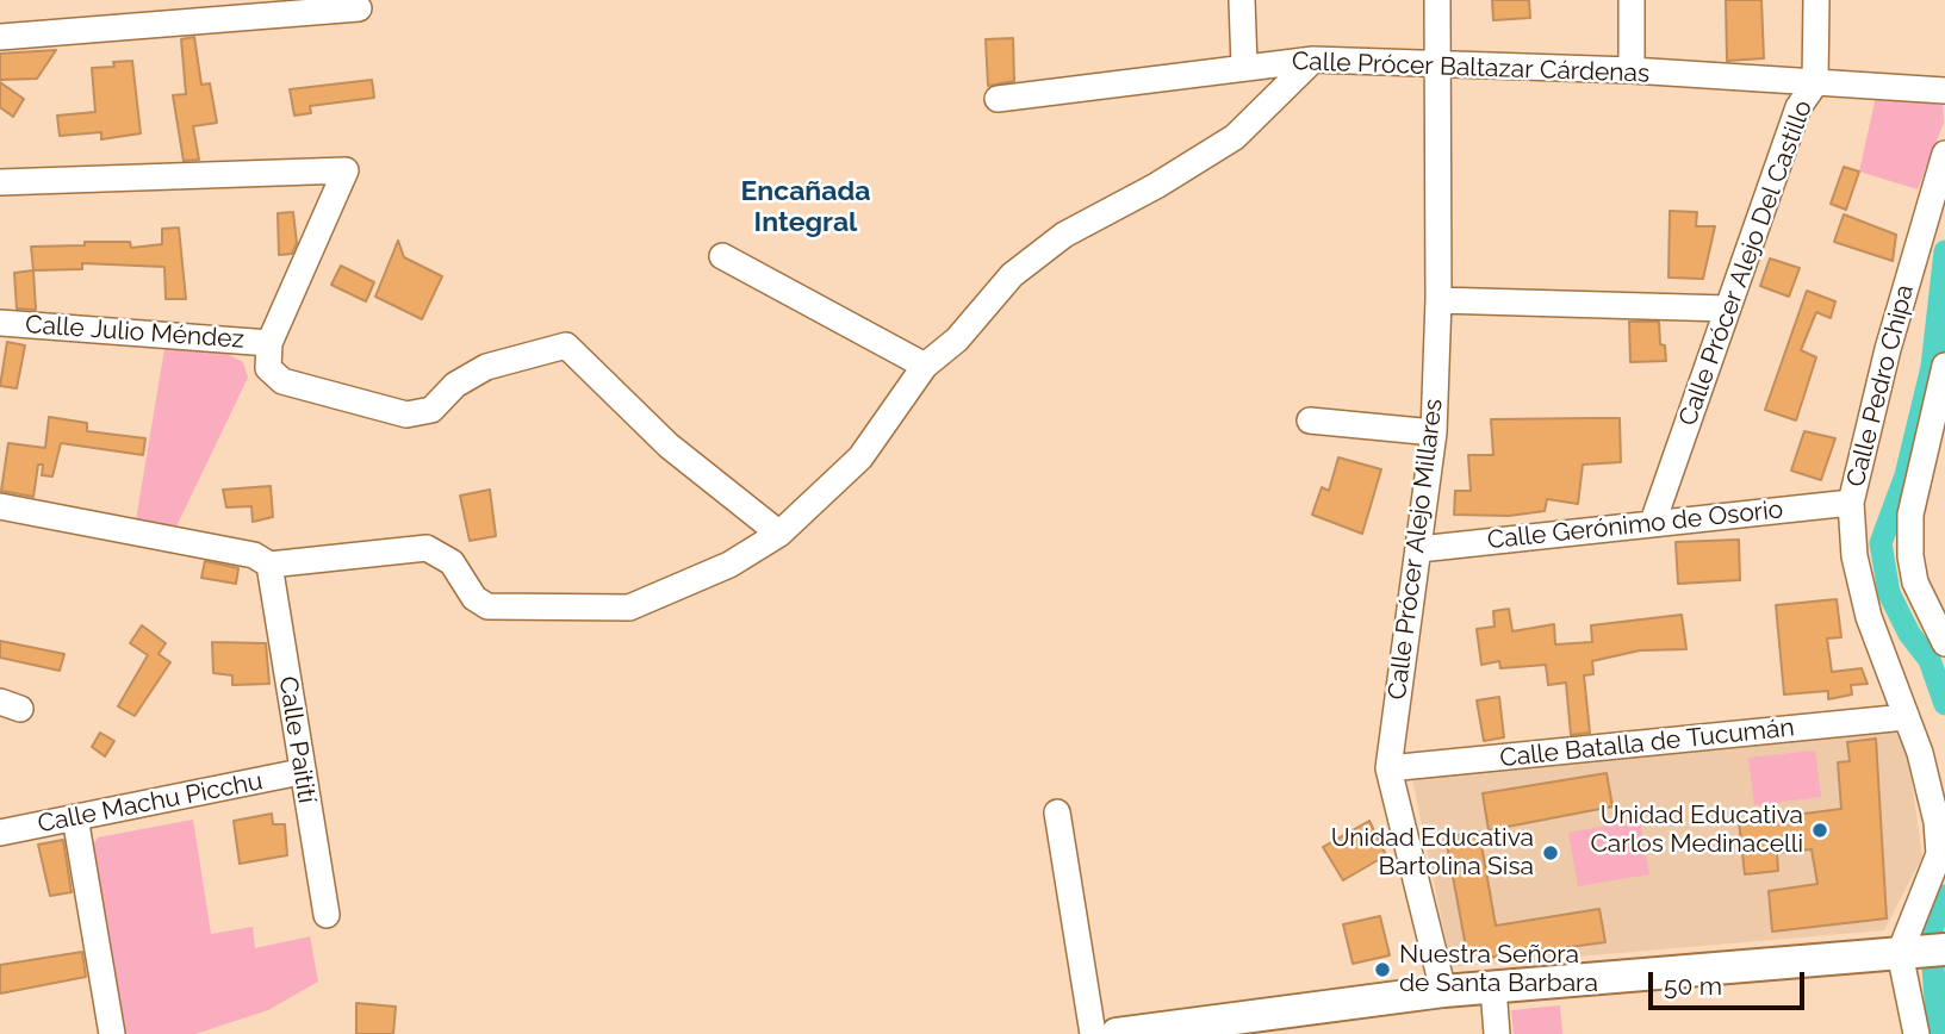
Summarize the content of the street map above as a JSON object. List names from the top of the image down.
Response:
{
  "streets": {
    "street": [
      "Calle Prócer Baltazar Cárdenas",
      "Calle Prócer Alejo Del Castillo",
      "Calle Julio Méndez",
      "Calle Pedro Chipa",
      "Calle Gerónimo de Osorio",
      "Calle Prócer Alejo Millares",
      "Calle Paitití",
      "Calle Batalla de Tucumán",
      "Calle Machu Picchu"
    ]
  },
  "crossings": [
    ["Calle Prócer Baltazar Cárdenas", "Calle Prócer Alejo Del Castillo"],
    ["Calle Prócer Baltazar Cárdenas", "Calle Prócer Alejo Millares"],
    ["Calle Prócer Alejo Del Castillo", "Calle Gerónimo de Osorio"],
    ["Calle Pedro Chipa", "Calle Gerónimo de Osorio"],
    ["Calle Pedro Chipa", "Calle Batalla de Tucumán"],
    ["Calle Gerónimo de Osorio", "Calle Prócer Alejo Millares"],
    ["Calle Prócer Alejo Millares", "Calle Batalla de Tucumán"],
    ["Calle Paitití", "Calle Machu Picchu"]
  ],
  "districts": ["Encañada Integral"],
  "places": ["Unidad Educativa Carlos Medinacelli", "Unidad Educativa Bartolina Sisa", "Nuestra Señora de Santa Barbara"],
  "scale_bar": "50 m"
}
